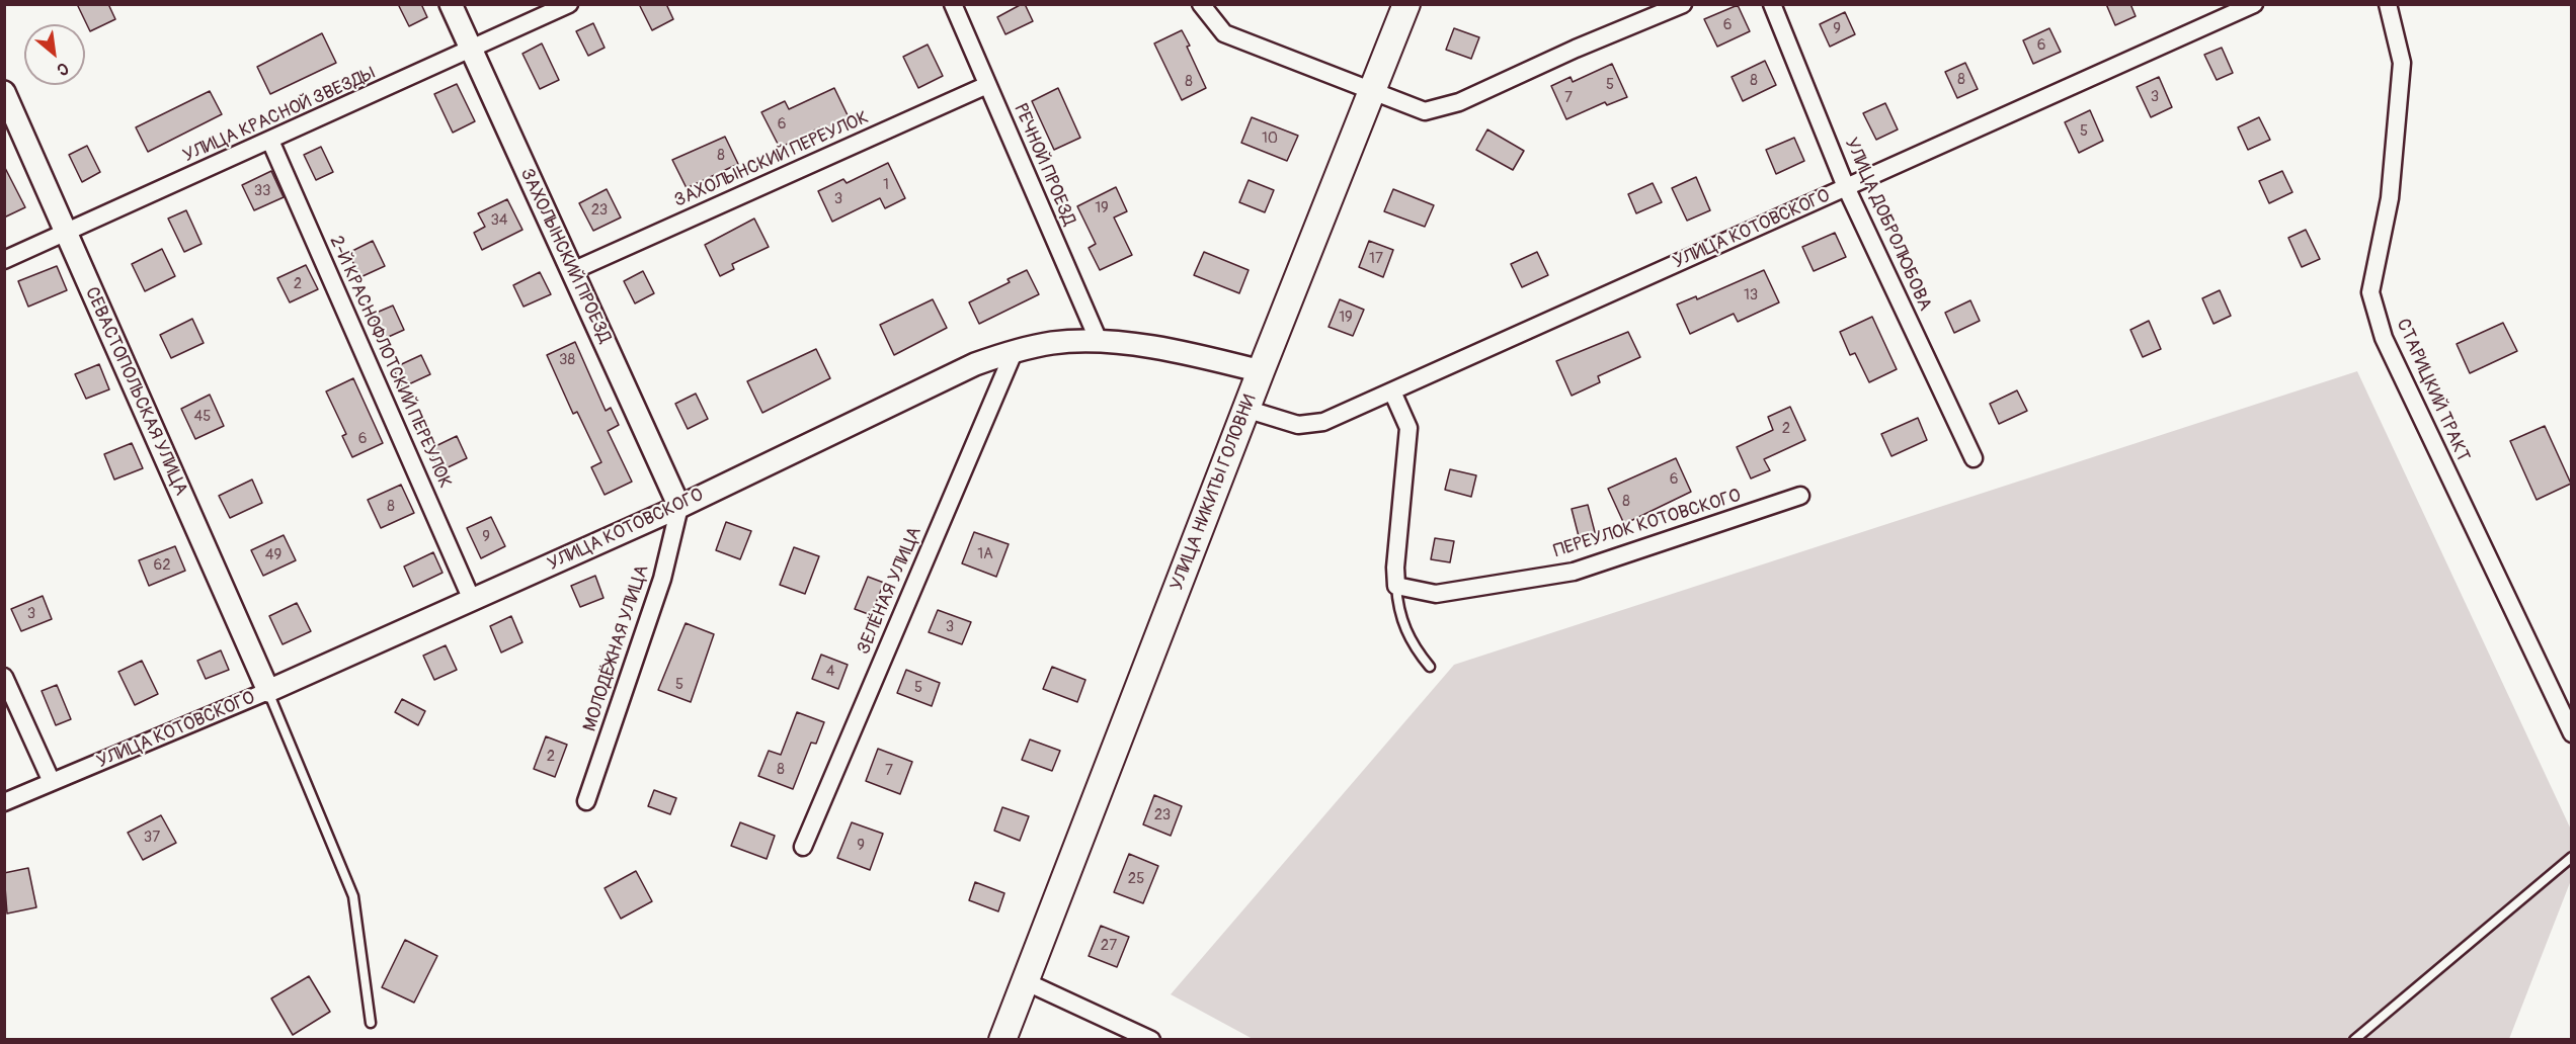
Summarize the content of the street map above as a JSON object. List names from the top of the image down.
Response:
{
  "streets": {
    "main road": ["УЛИЦА НИКИТЫ ГОЛОВНИ"],
    "street": [
      "УЛИЦА КРАСНОЙ ЗВЕЗДЫ",
      "ЗАХОЛЫНСКИЙ ПЕРЕУЛОК",
      "РЕЧНОЙ ПРОЕЗД",
      "УЛИЦА ДОБРОЛЮБОВА",
      "УЛИЦА КОТОВСКОГО",
      "ЗАХОЛЫНСКИЙ ПРОЕЗД",
      "2-Й КРАСНОФЛОТСКИЙ ПЕРЕУЛОК",
      "СТАРИЦКИЙ ТРАКТ",
      "СЕВАСТОПОЛЬСКАЯ УЛИЦА",
      "ПЕРЕУЛОК КОТОВСКОГО",
      "ЗЕЛЁНАЯ УЛИЦА",
      "МОЛОДЁЖНАЯ УЛИЦА"
    ]
  },
  "crossings": [
    ["УЛИЦА КРАСНОЙ ЗВЕЗДЫ", "ЗАХОЛЫНСКИЙ ПРОЕЗД"],
    ["УЛИЦА КРАСНОЙ ЗВЕЗДЫ", "2-Й КРАСНОФЛОТСКИЙ ПЕРЕУЛОК"],
    ["УЛИЦА КРАСНОЙ ЗВЕЗДЫ", "СЕВАСТОПОЛЬСКАЯ УЛИЦА"],
    ["ЗАХОЛЫНСКИЙ ПЕРЕУЛОК", "РЕЧНОЙ ПРОЕЗД"],
    ["ЗАХОЛЫНСКИЙ ПЕРЕУЛОК", "ЗАХОЛЫНСКИЙ ПРОЕЗД"],
    ["РЕЧНОЙ ПРОЕЗД", "УЛИЦА КОТОВСКОГО"],
    ["УЛИЦА ДОБРОЛЮБОВА", "УЛИЦА КОТОВСКОГО"],
    ["УЛИЦА КОТОВСКОГО", "ЗАХОЛЫНСКИЙ ПРОЕЗД"],
    ["УЛИЦА КОТОВСКОГО", "2-Й КРАСНОФЛОТСКИЙ ПЕРЕУЛОК"],
    ["УЛИЦА КОТОВСКОГО", "СЕВАСТОПОЛЬСКАЯ УЛИЦА"],
    ["УЛИЦА КОТОВСКОГО", "УЛИЦА НИКИТЫ ГОЛОВНИ"],
    ["УЛИЦА КОТОВСКОГО", "ЗЕЛЁНАЯ УЛИЦА"],
    ["УЛИЦА КОТОВСКОГО", "МОЛОДЁЖНАЯ УЛИЦА"],
    ["ЗАХОЛЫНСКИЙ ПРОЕЗД", "МОЛОДЁЖНАЯ УЛИЦА"]
  ],
  "house_numbers": [
    "6",
    "9",
    "6",
    "8",
    "8",
    "8",
    "5",
    "3",
    "7",
    "6",
    "5",
    "10",
    "8",
    "1",
    "33",
    "3",
    "19",
    "23",
    "34",
    "17",
    "2",
    "13",
    "19",
    "38",
    "45",
    "2",
    "6",
    "6",
    "8",
    "8",
    "9",
    "1А",
    "49",
    "62",
    "3",
    "3",
    "4",
    "5",
    "5",
    "2",
    "8",
    "7",
    "23",
    "37",
    "9",
    "25",
    "27"
  ],
  "north": "bottom right"
}
